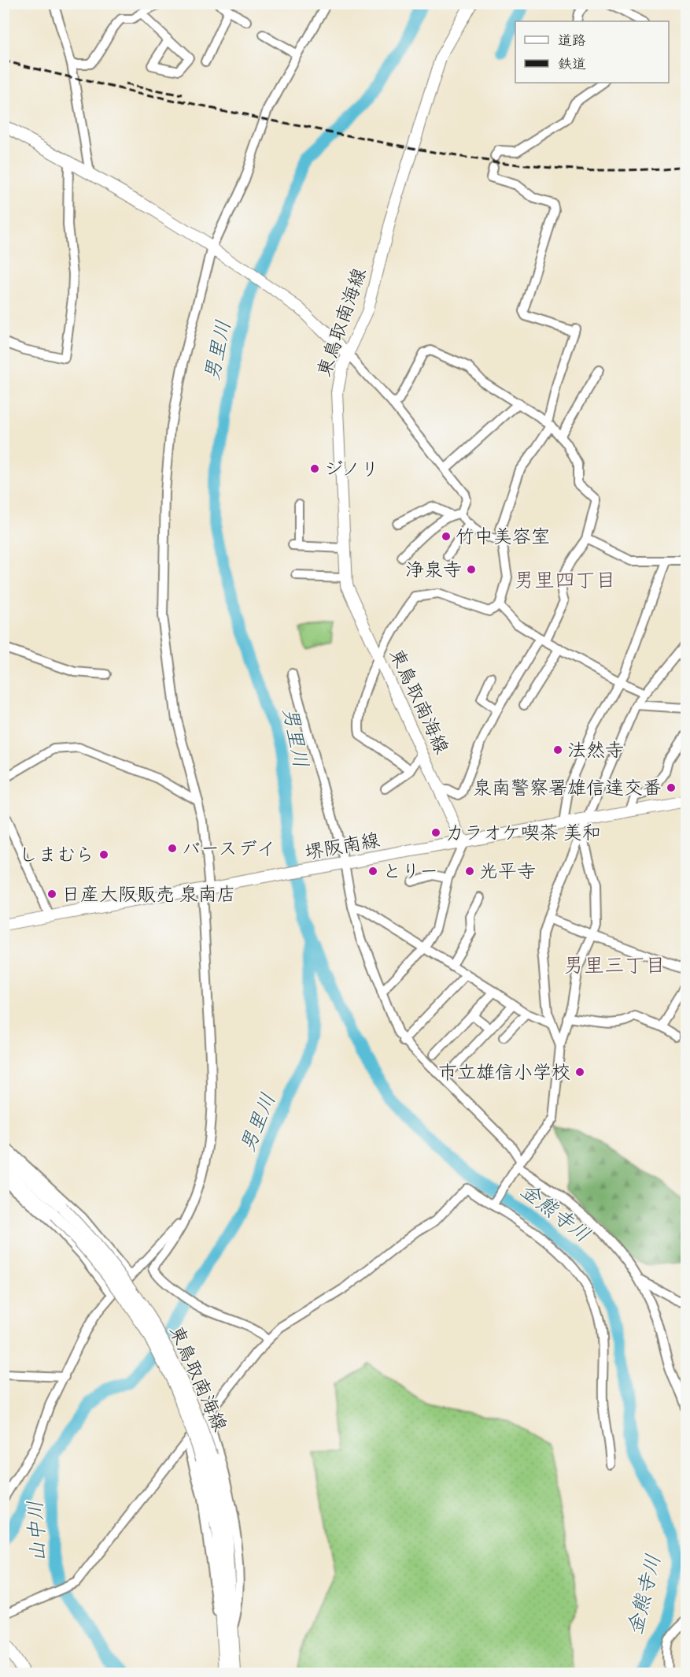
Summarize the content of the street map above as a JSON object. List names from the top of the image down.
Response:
{
  "streets": {
    "main road": ["東鳥取南海線", "堺阪南線"]
  },
  "crossings": [
    ["東鳥取南海線", "堺阪南線"]
  ],
  "districts": ["男里四丁目", "男里三丁目"],
  "water": ["男里川", "金熊寺川", "山中川"],
  "places": [
    "ジノリ",
    "竹中美容室",
    "浄泉寺",
    "法然寺",
    "泉南警察署雄信達交番",
    "カラオケ喫茶 美和",
    "バースデイ",
    "しまむら",
    "とりー",
    "光平寺",
    "日産大阪販売 泉南店",
    "市立雄信小学校"
  ],
  "legend": ["道路", "鉄道"]
}
